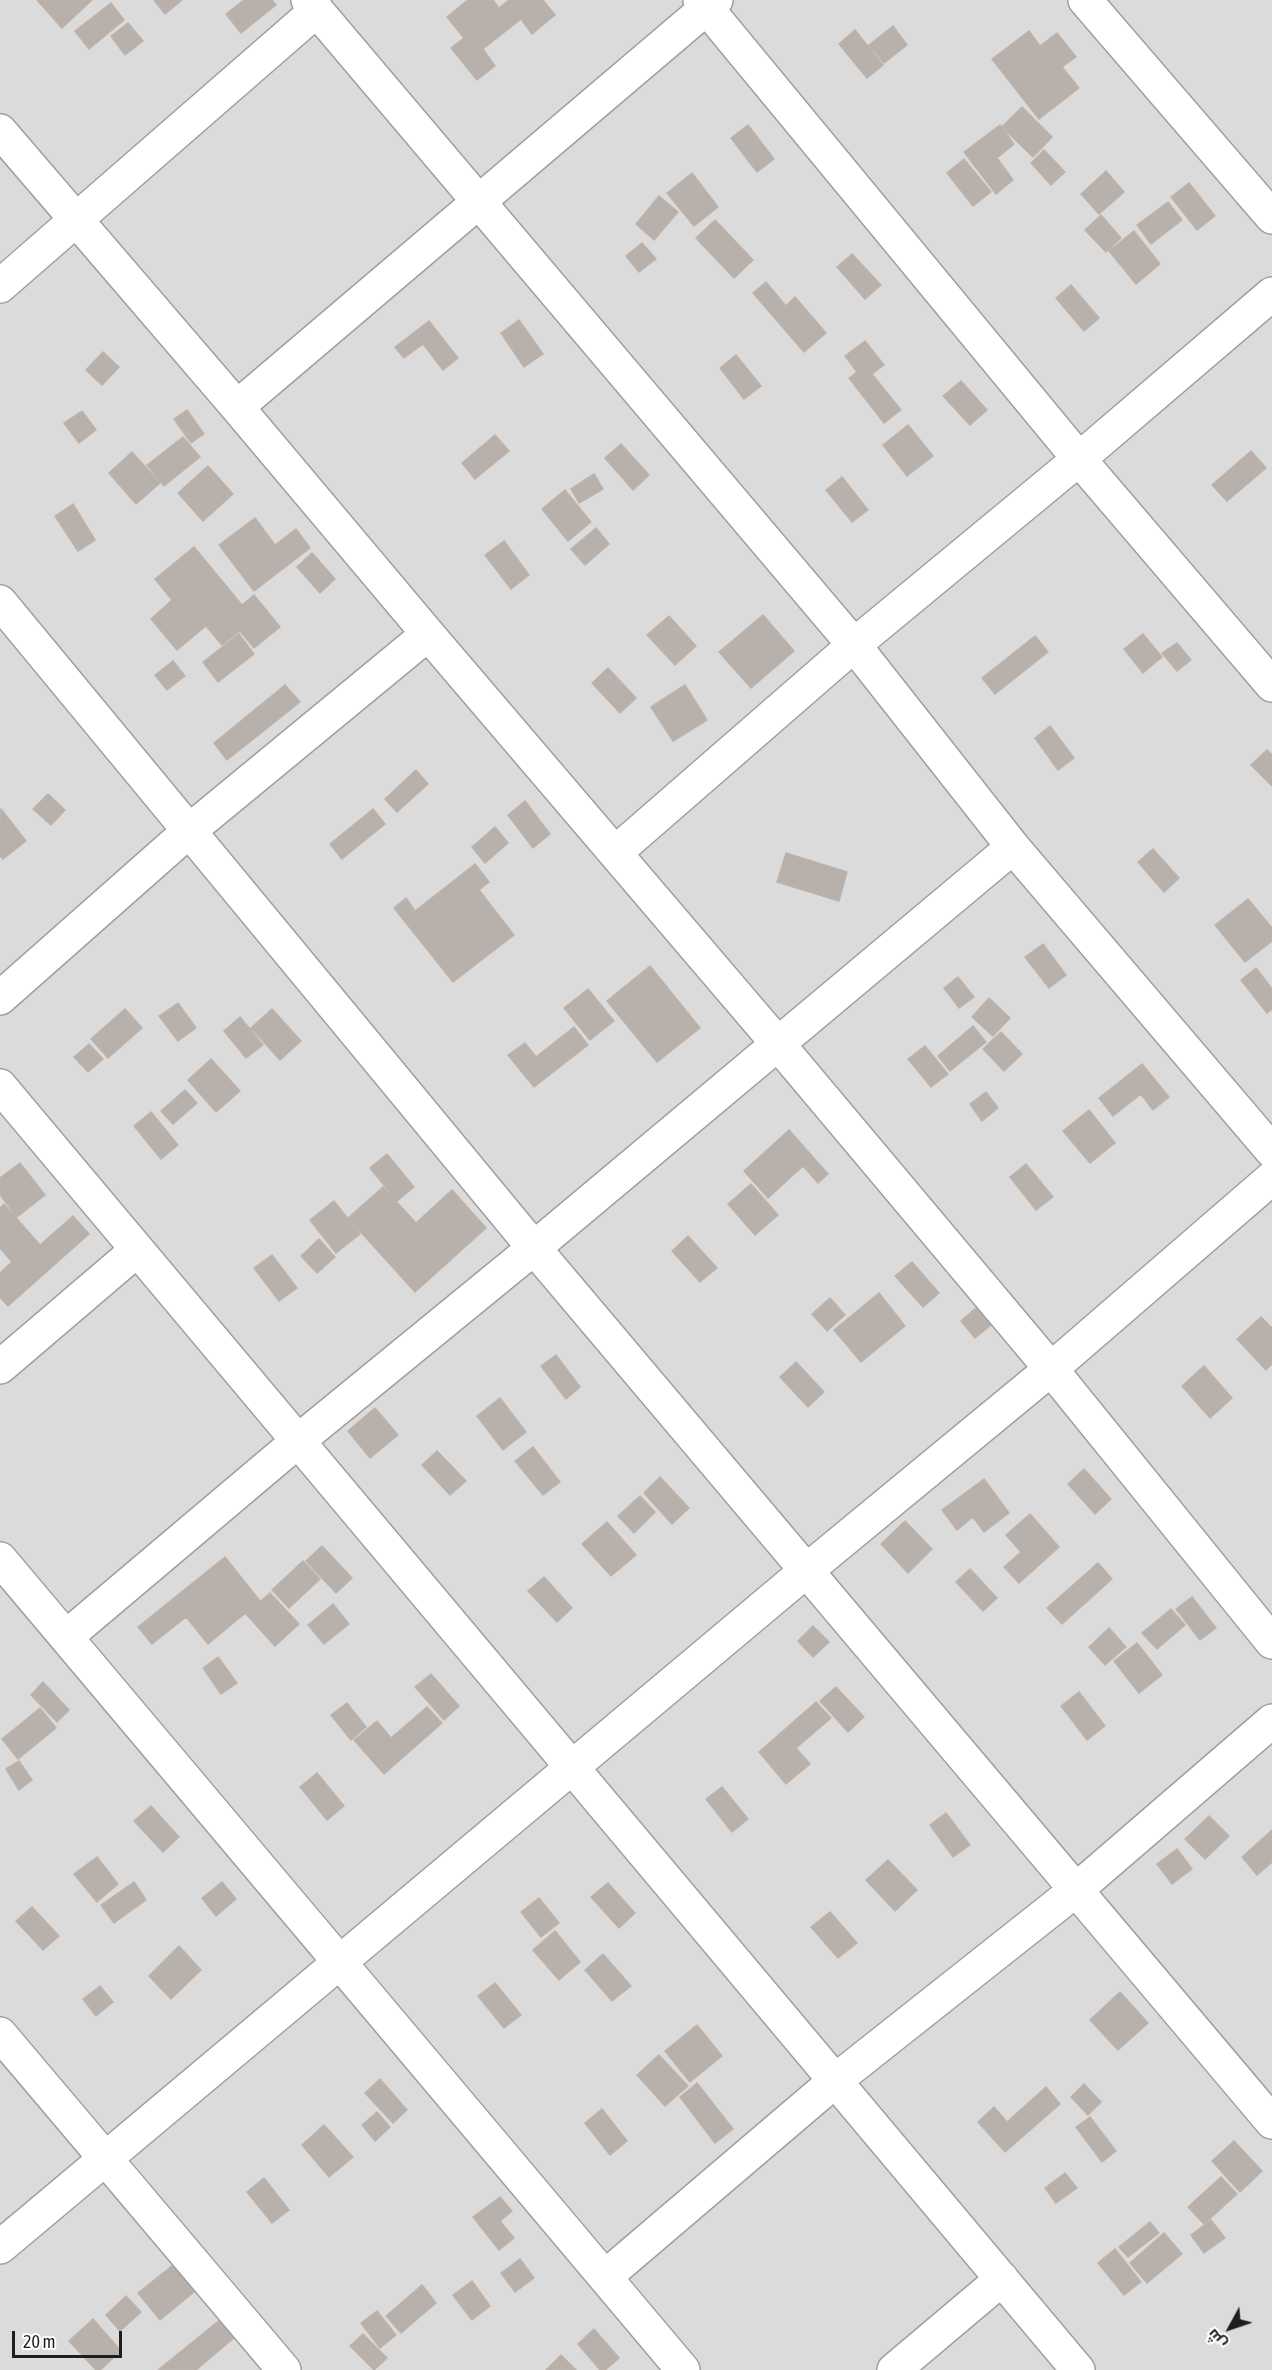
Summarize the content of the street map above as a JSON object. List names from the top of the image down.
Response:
{
  "scale_bar": "20 m",
  "north": "bottom left"
}
